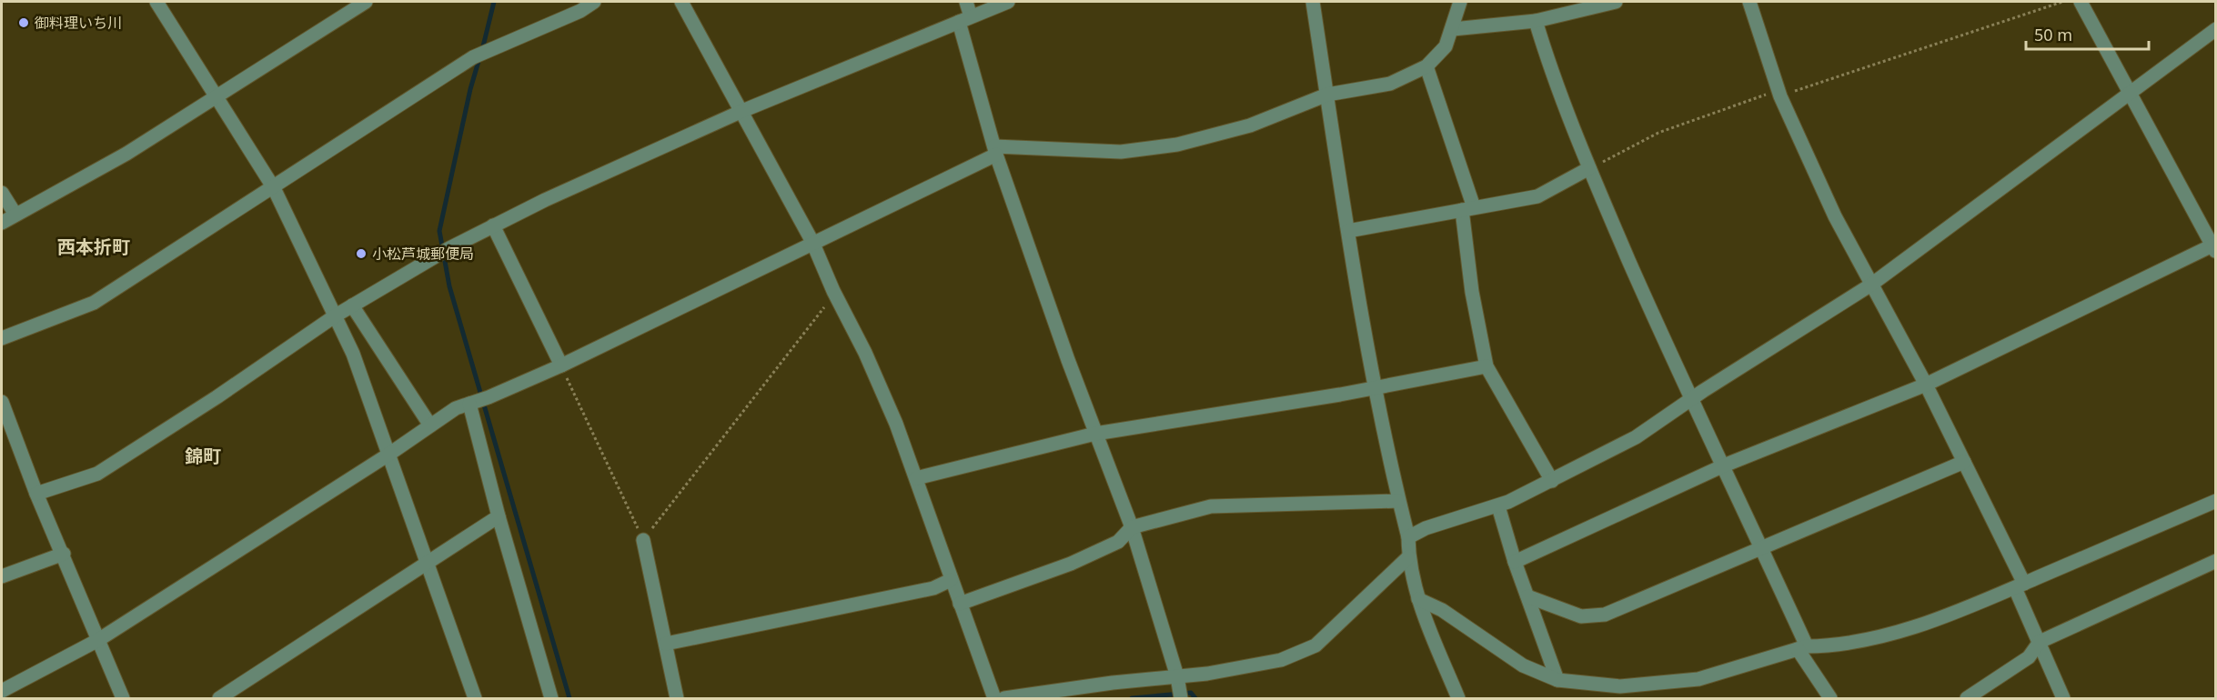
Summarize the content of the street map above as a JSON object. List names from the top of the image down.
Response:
{
  "districts": ["西本折町", "錦町"],
  "places": ["御料理いち川", "小松芦城郵便局"],
  "scale_bar": "50 m"
}
